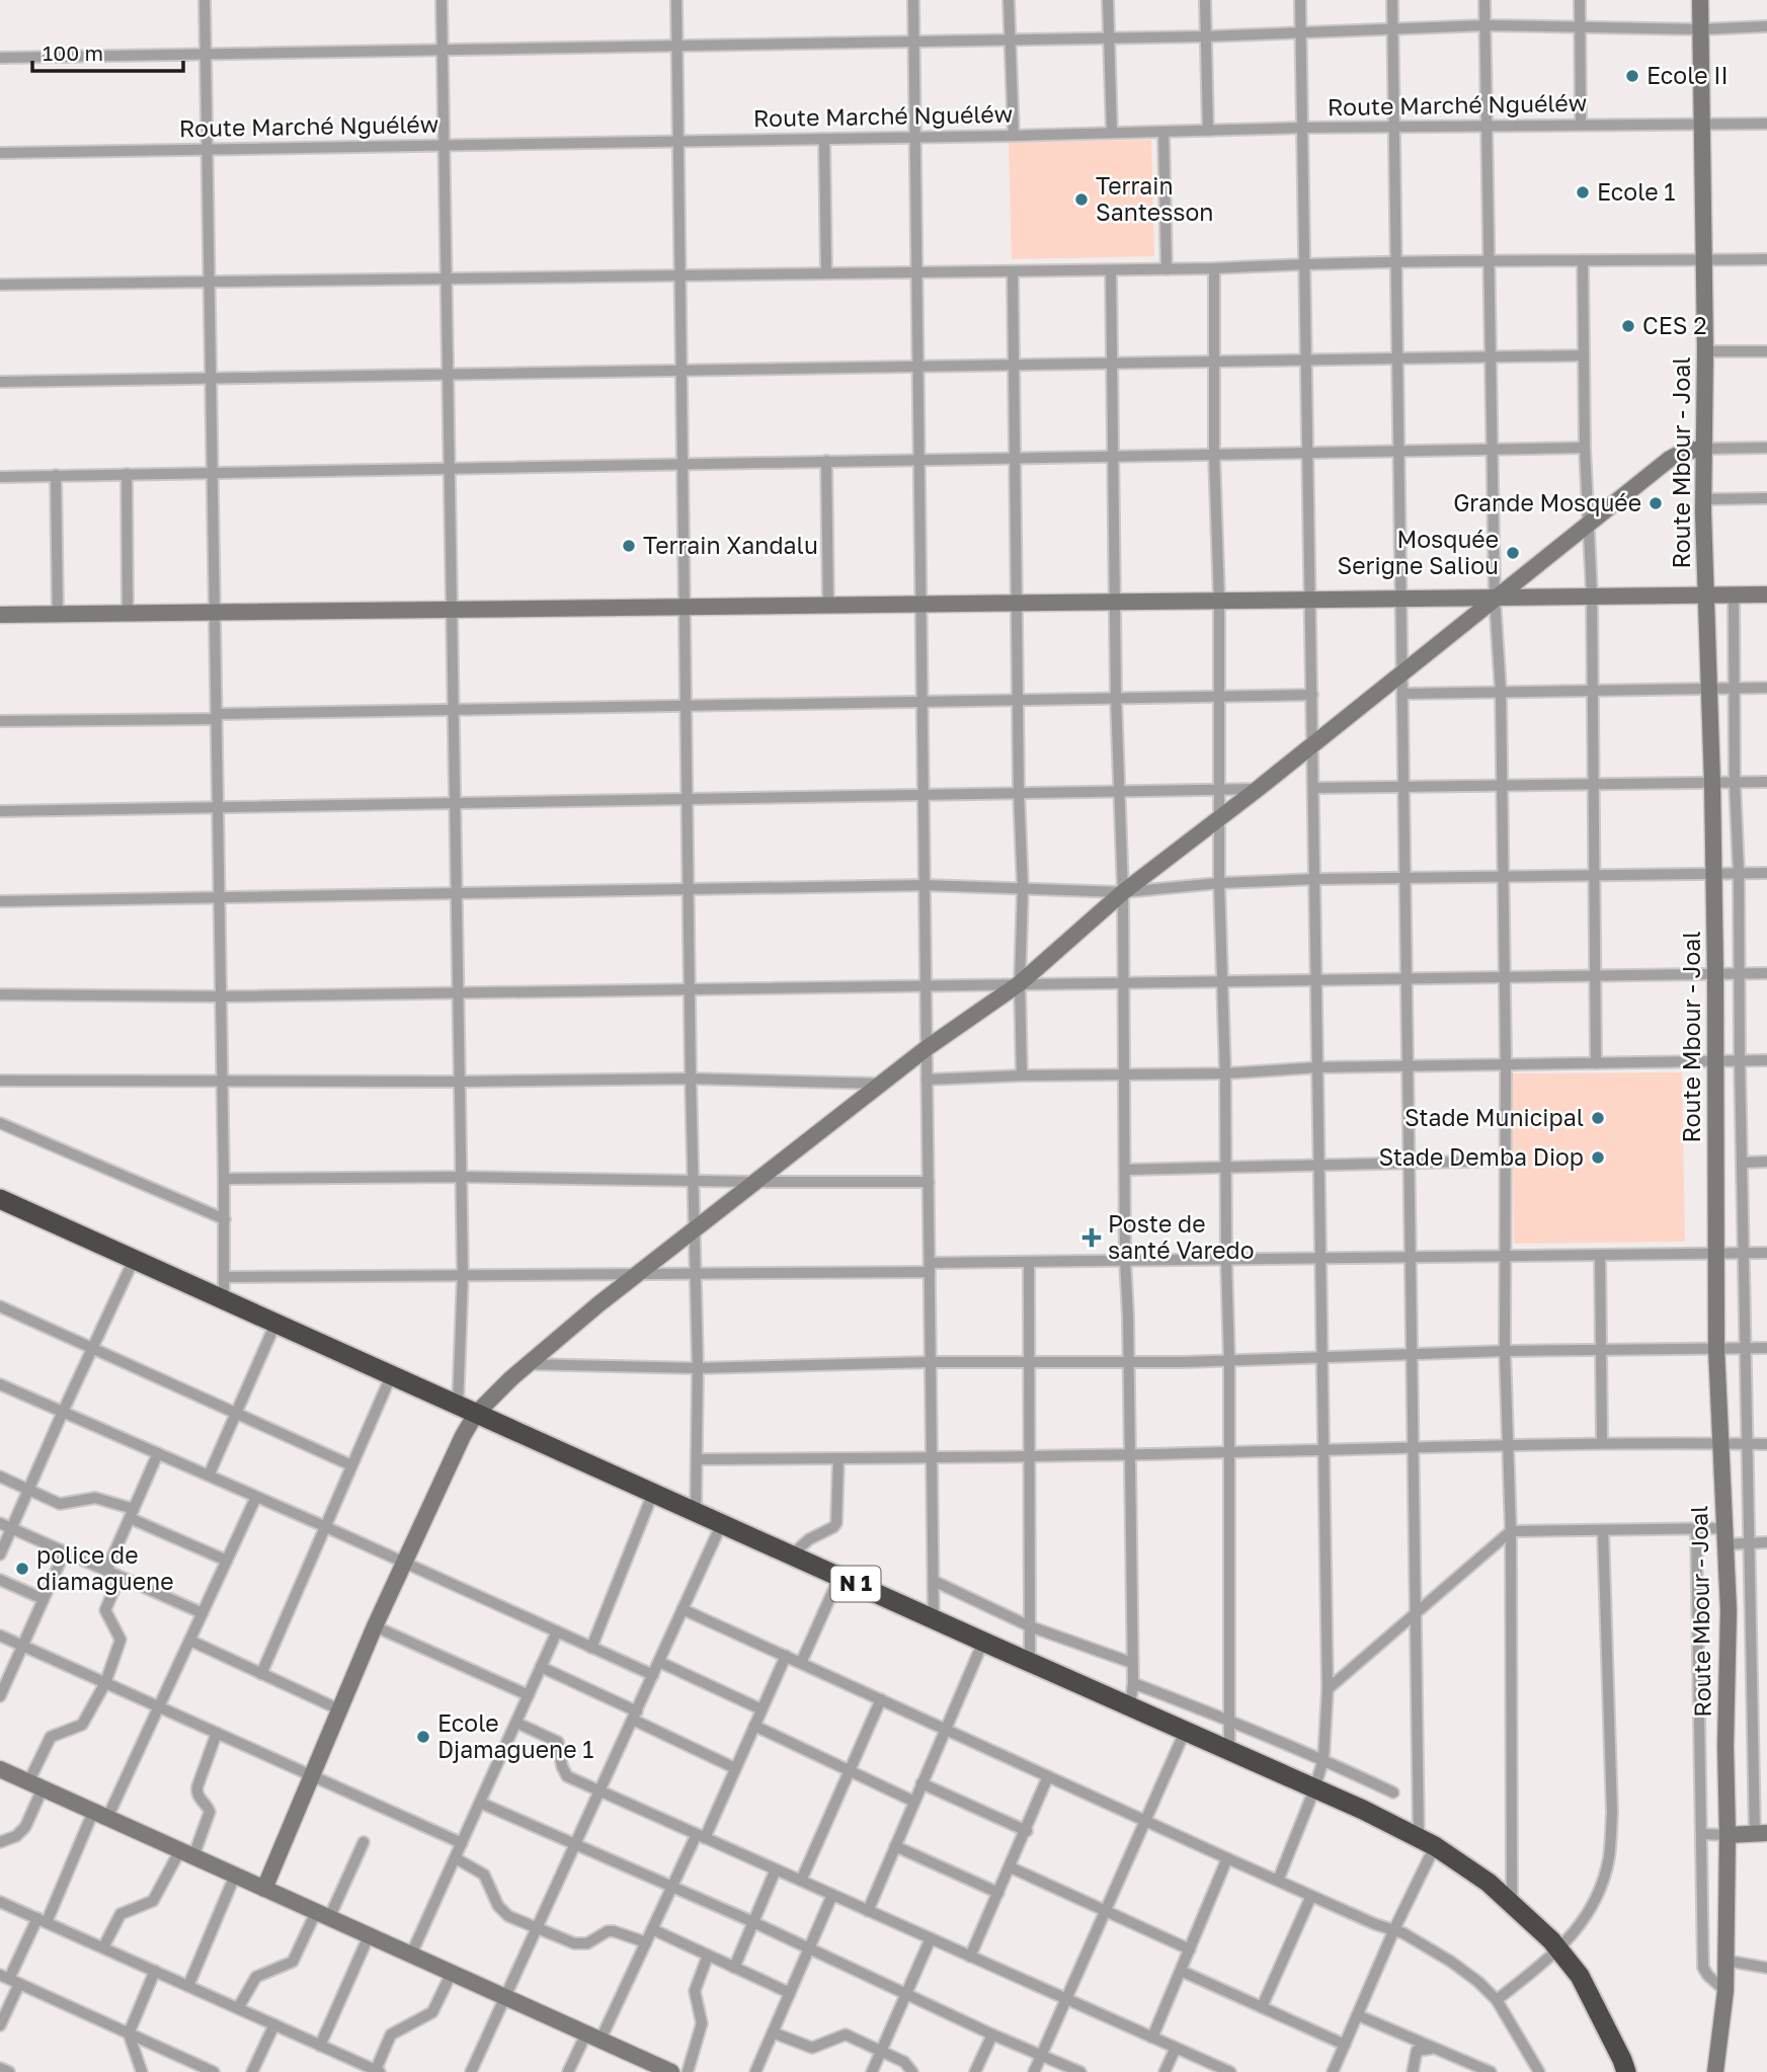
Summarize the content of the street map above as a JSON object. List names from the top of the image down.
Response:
{
  "streets": {
    "highway": ["N 1"],
    "main road": ["Route Mbour - Joal"],
    "street": ["Route Marché Nguéléw"]
  },
  "crossings": [
    ["Route Marché Nguéléw", "Route Mbour - Joal"]
  ],
  "places": {
    "other": [
      "Ecole II",
      "Ecole 1",
      "Terrain Santesson",
      "CES 2",
      "Grande Mosquée",
      "Terrain Xandalu",
      "Mosquée Serigne Saliou",
      "Stade Municipal",
      "Stade Demba Diop",
      "police de diamaguene",
      "Ecole Djamaguene 1"
    ],
    "health": ["Poste de santé Varedo"]
  },
  "scale_bar": "100 m"
}
